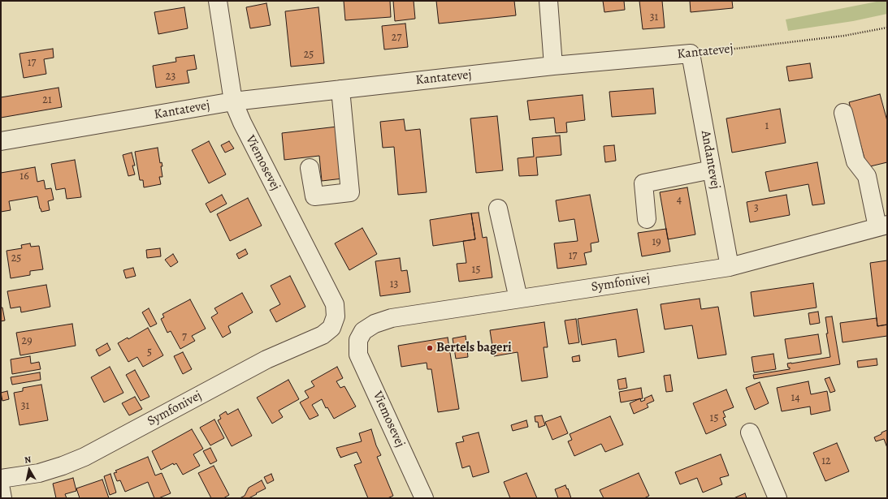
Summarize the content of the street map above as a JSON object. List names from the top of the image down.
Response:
{
  "streets": {
    "street": [
      "Kantatevej",
      "Andantevej",
      "Viemosevej",
      "Symfonivej"
    ]
  },
  "crossings": [
    ["Kantatevej", "Andantevej"],
    ["Kantatevej", "Viemosevej"],
    ["Andantevej", "Symfonivej"],
    ["Viemosevej", "Symfonivej"]
  ],
  "places": ["Bertels bageri"],
  "house_numbers": [
    "31",
    "27",
    "25",
    "17",
    "23",
    "21",
    "1",
    "16",
    "4",
    "3",
    "19",
    "17",
    "25",
    "15",
    "13",
    "7",
    "29",
    "5",
    "14",
    "31",
    "15",
    "12"
  ],
  "north": "top"
}
